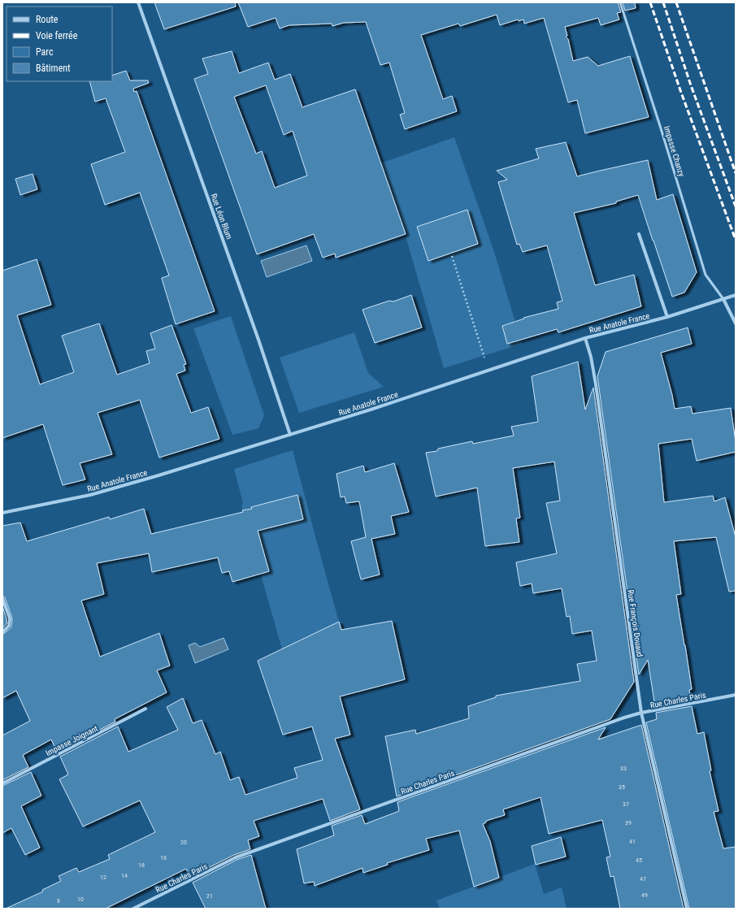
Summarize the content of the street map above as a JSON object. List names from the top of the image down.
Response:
{
  "streets": {
    "street": [
      "Rue Léon Blum",
      "Rue Anatole France",
      "Rue François Douaud",
      "Rue Charles Paris",
      "Impasse Joignant"
    ],
    "lane": ["Impasse Chanzy"]
  },
  "crossings": [
    ["Impasse Chanzy", "Rue Anatole France"],
    ["Rue Léon Blum", "Rue Anatole France"],
    ["Rue Anatole France", "Rue François Douaud"],
    ["Rue François Douaud", "Rue Charles Paris"]
  ],
  "house_numbers": [
    "33",
    "35",
    "37",
    "39",
    "41",
    "20",
    "18",
    "45",
    "16",
    "14",
    "12",
    "47",
    "49",
    "21",
    "10",
    "8"
  ],
  "legend": [
    "Route",
    "Voie ferrée",
    "Parc",
    "Bâtiment"
  ]
}
